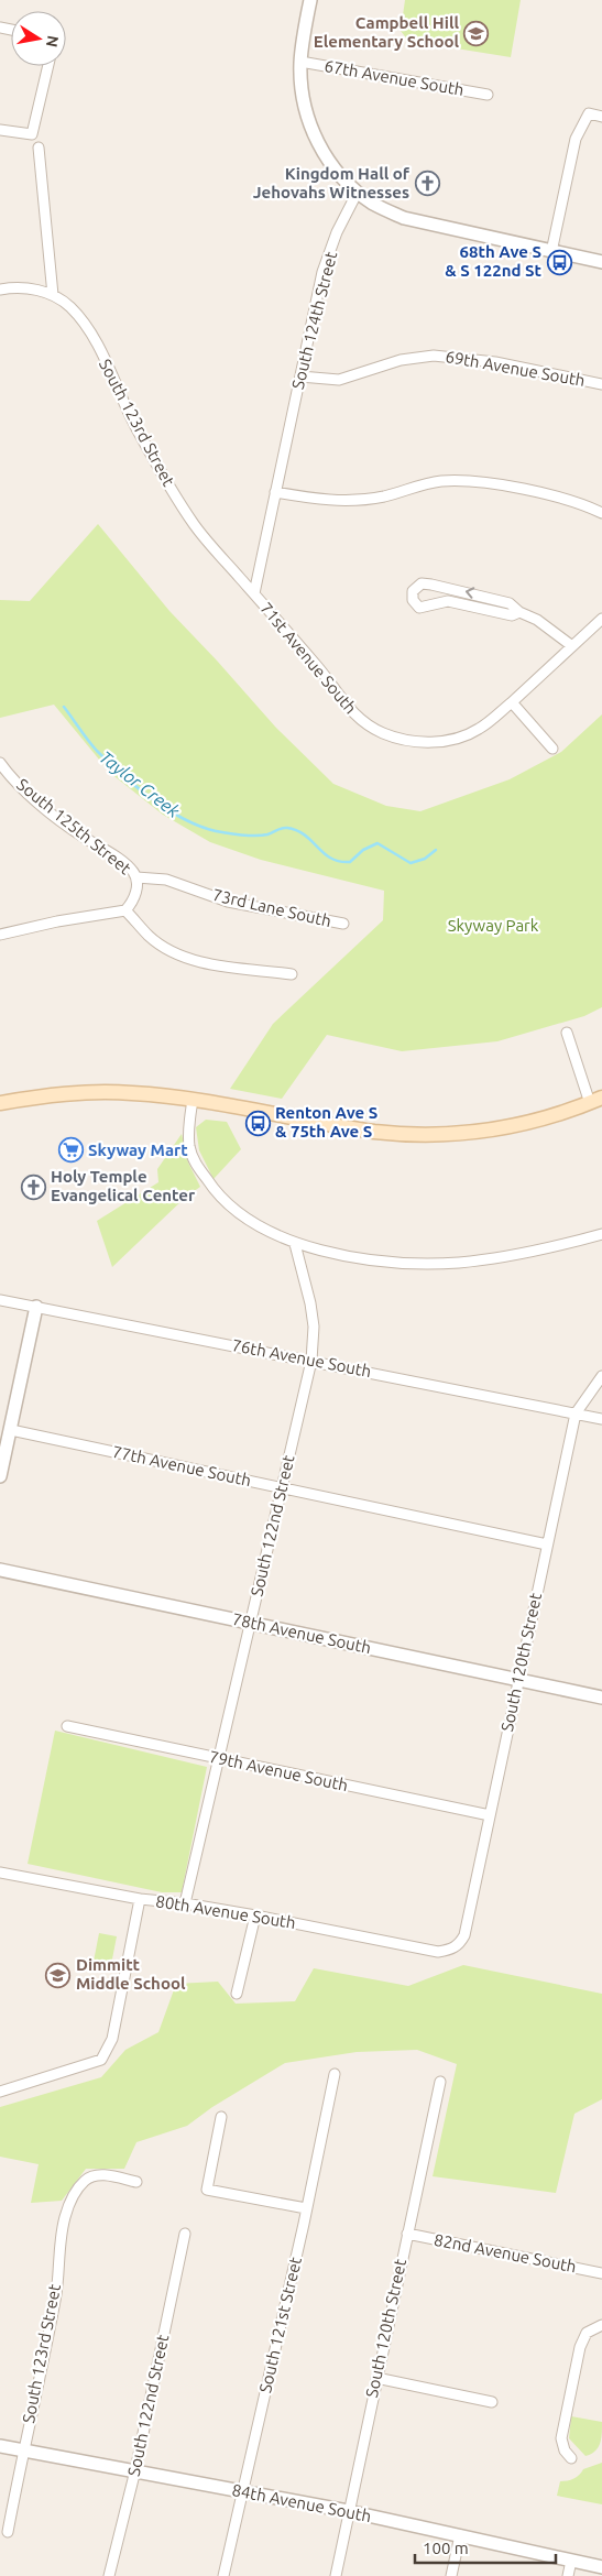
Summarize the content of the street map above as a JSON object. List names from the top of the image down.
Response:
{
  "streets": {
    "street": [
      "67th Avenue South",
      "South 124th Street",
      "69th Avenue South",
      "South 123rd Street",
      "71st Avenue South",
      "South 125th Street",
      "73rd Lane South",
      "76th Avenue South",
      "77th Avenue South",
      "South 122nd Street",
      "78th Avenue South",
      "South 120th Street",
      "79th Avenue South",
      "80th Avenue South",
      "82nd Avenue South",
      "South 121st Street",
      "84th Avenue South"
    ]
  },
  "crossings": [
    ["South 124th Street", "69th Avenue South"],
    ["South 124th Street", "South 123rd Street"],
    ["South 124th Street", "71st Avenue South"],
    ["South 123rd Street", "71st Avenue South"],
    ["South 123rd Street", "84th Avenue South"],
    ["South 125th Street", "73rd Lane South"],
    ["76th Avenue South", "South 122nd Street"],
    ["76th Avenue South", "South 120th Street"],
    ["77th Avenue South", "South 122nd Street"],
    ["77th Avenue South", "South 120th Street"],
    ["South 122nd Street", "78th Avenue South"],
    ["South 122nd Street", "79th Avenue South"],
    ["South 122nd Street", "80th Avenue South"],
    ["South 122nd Street", "84th Avenue South"],
    ["78th Avenue South", "South 120th Street"],
    ["South 120th Street", "79th Avenue South"],
    ["South 120th Street", "80th Avenue South"],
    ["South 120th Street", "82nd Avenue South"],
    ["South 120th Street", "84th Avenue South"],
    ["South 121st Street", "84th Avenue South"]
  ],
  "water": ["Taylor Creek"],
  "parks": ["Skyway Park"],
  "places": {
    "school or university": ["Campbell Hill Elementary School", "Dimmitt Middle School"],
    "church": ["Kingdom Hall of Jehovahs Witnesses", "Holy Temple Evangelical Center"],
    "bus stop": ["68th Ave S & S 122nd St", "Renton Ave S & 75th Ave S"],
    "supermarket": ["Skyway Mart"]
  },
  "scale_bar": "100 m",
  "north": "right"
}
